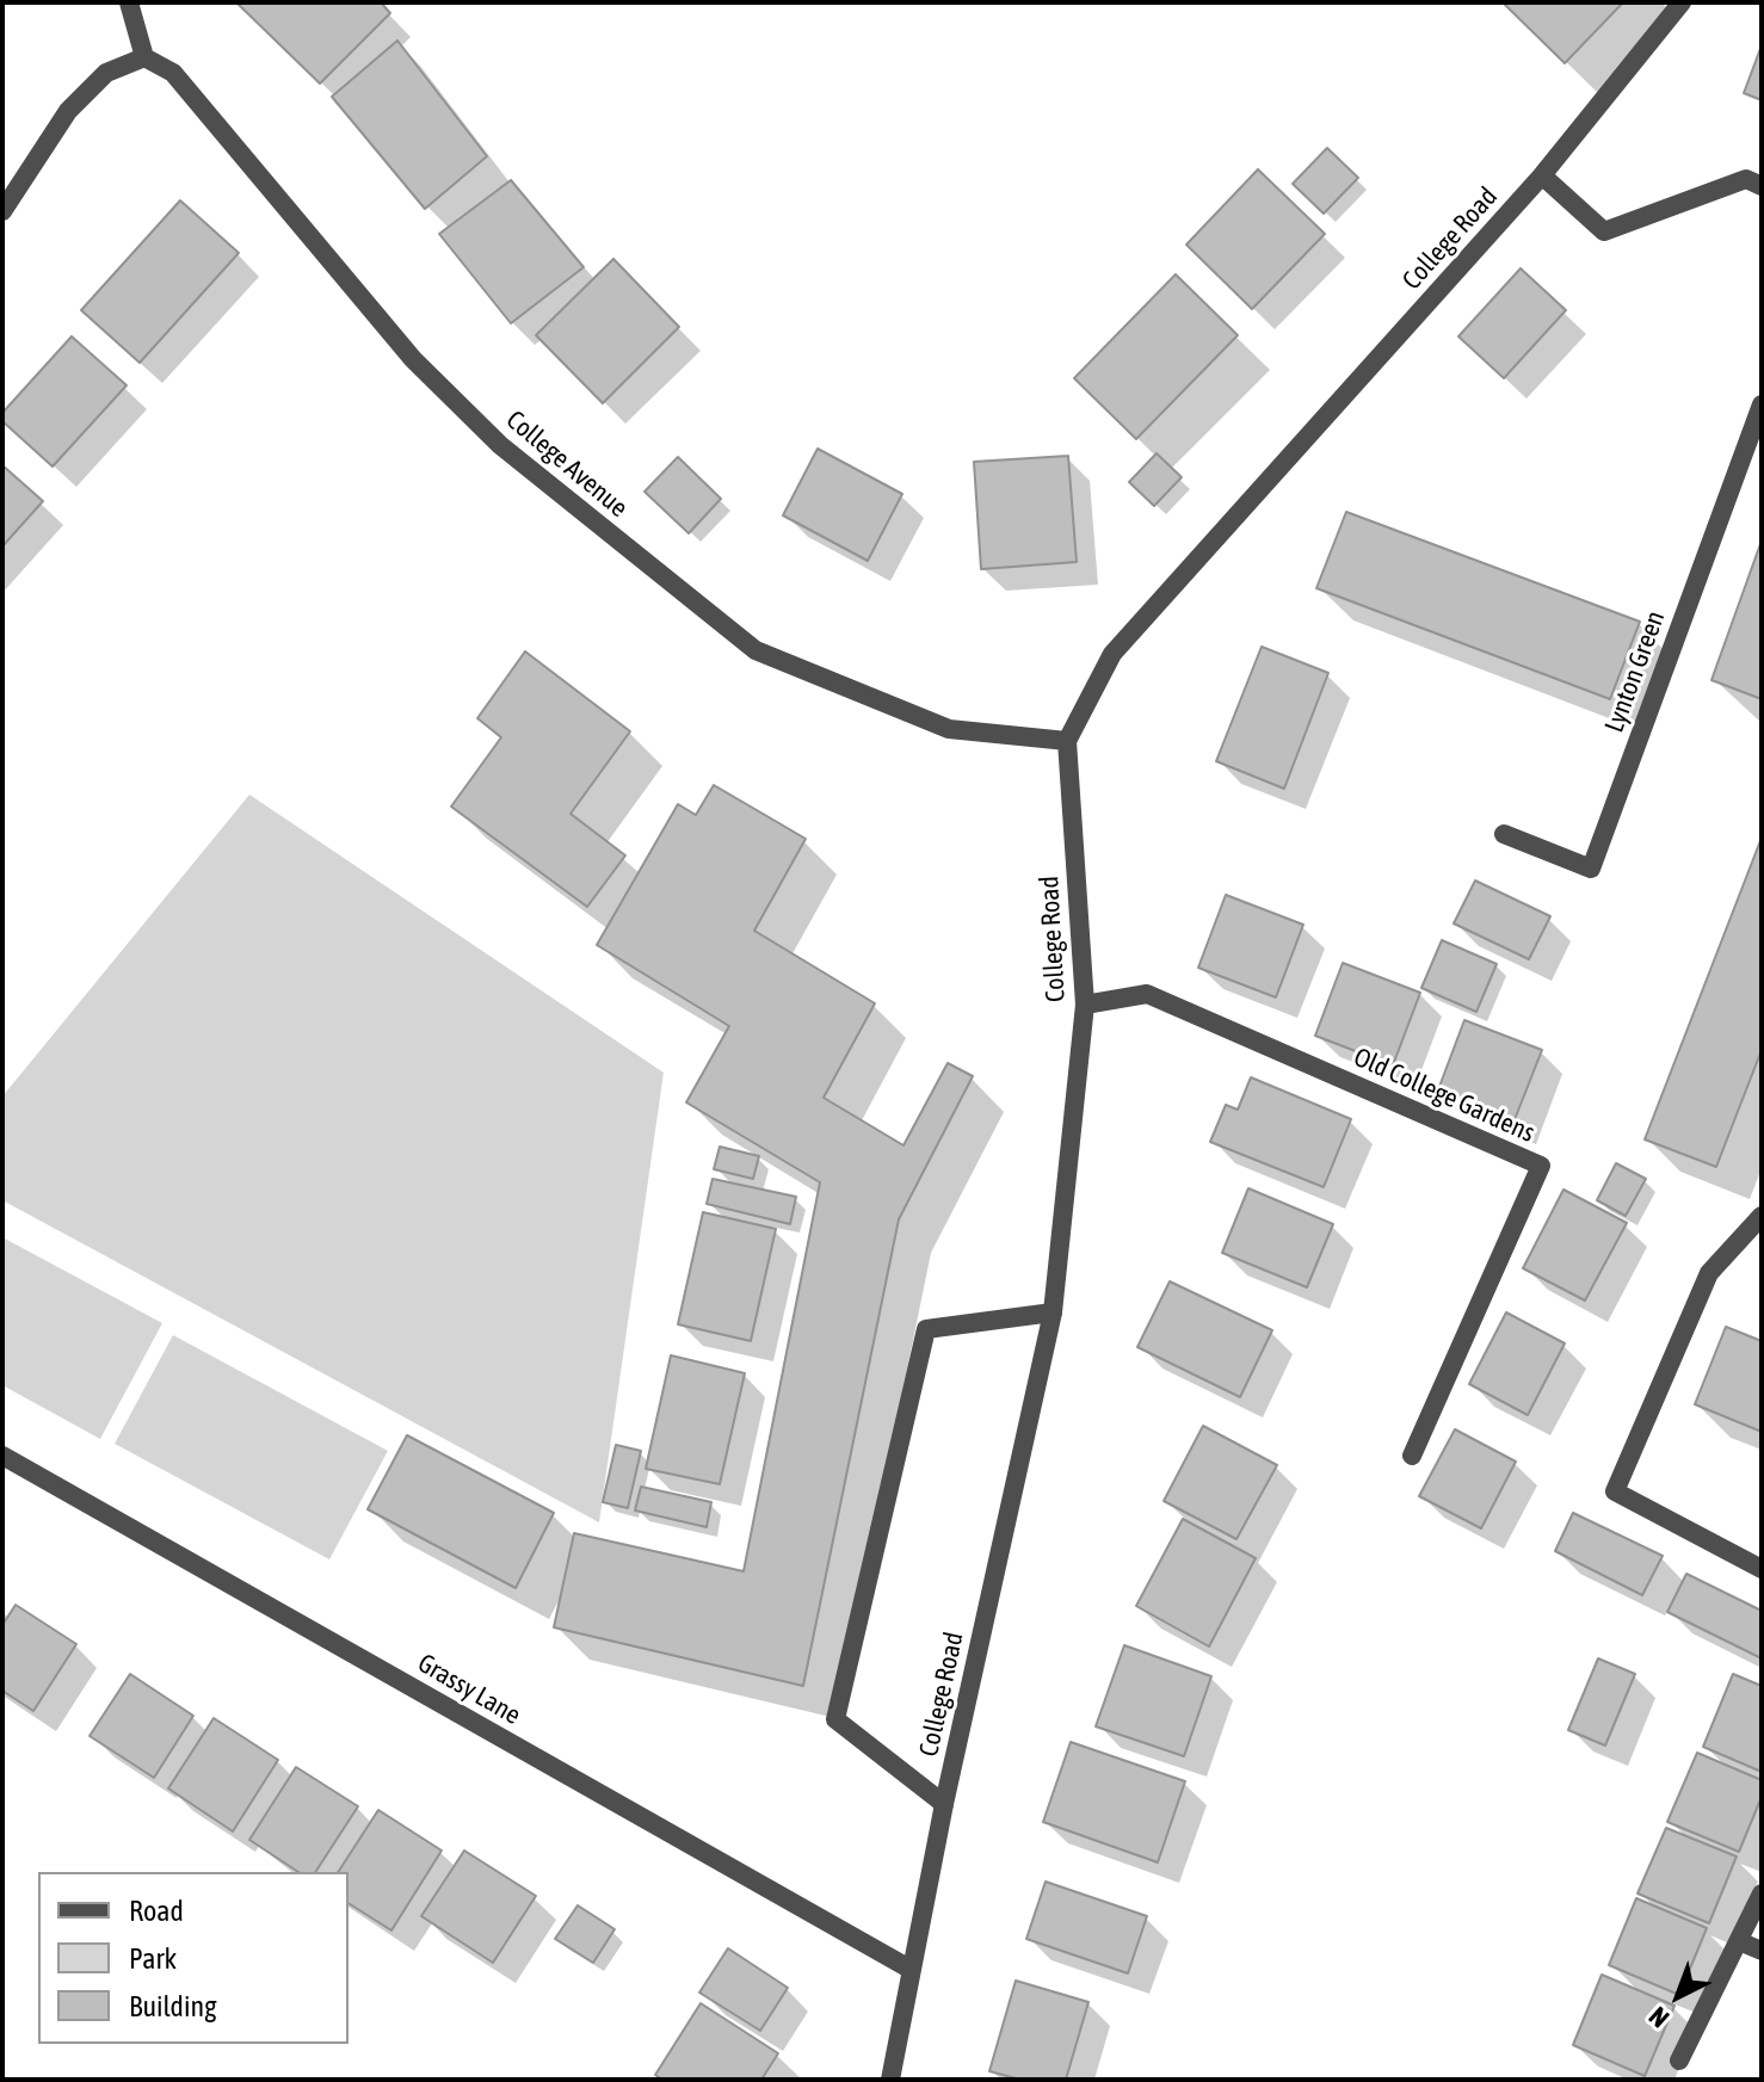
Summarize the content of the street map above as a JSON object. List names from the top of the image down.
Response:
{
  "streets": {
    "street": [
      "College Road",
      "College Avenue",
      "Lynton Green",
      "Old College Gardens",
      "Grassy Lane"
    ]
  },
  "crossings": [
    ["College Road", "College Avenue"],
    ["College Road", "Old College Gardens"],
    ["College Road", "Grassy Lane"]
  ],
  "legend": ["Road", "Park", "Building"],
  "north": "bottom left"
}
